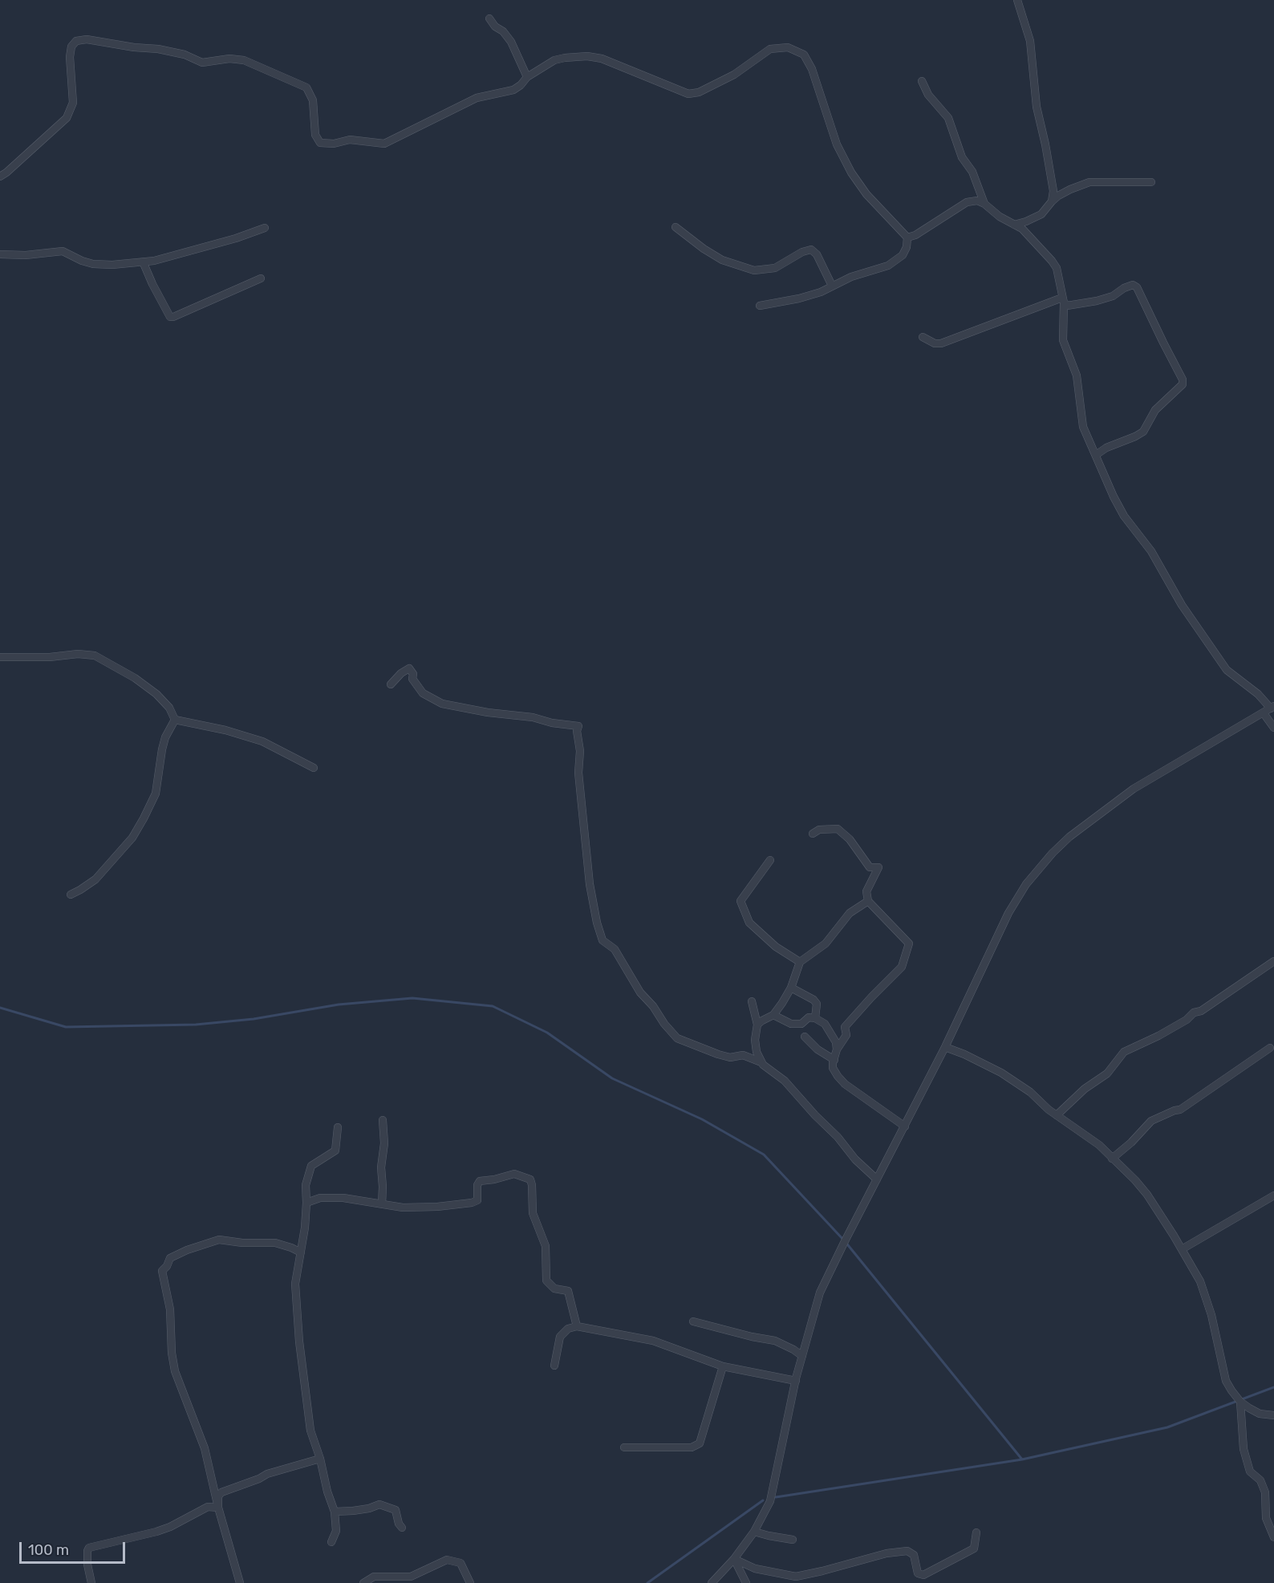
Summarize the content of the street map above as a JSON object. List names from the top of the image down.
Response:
{
  "scale_bar": "100 m"
}
